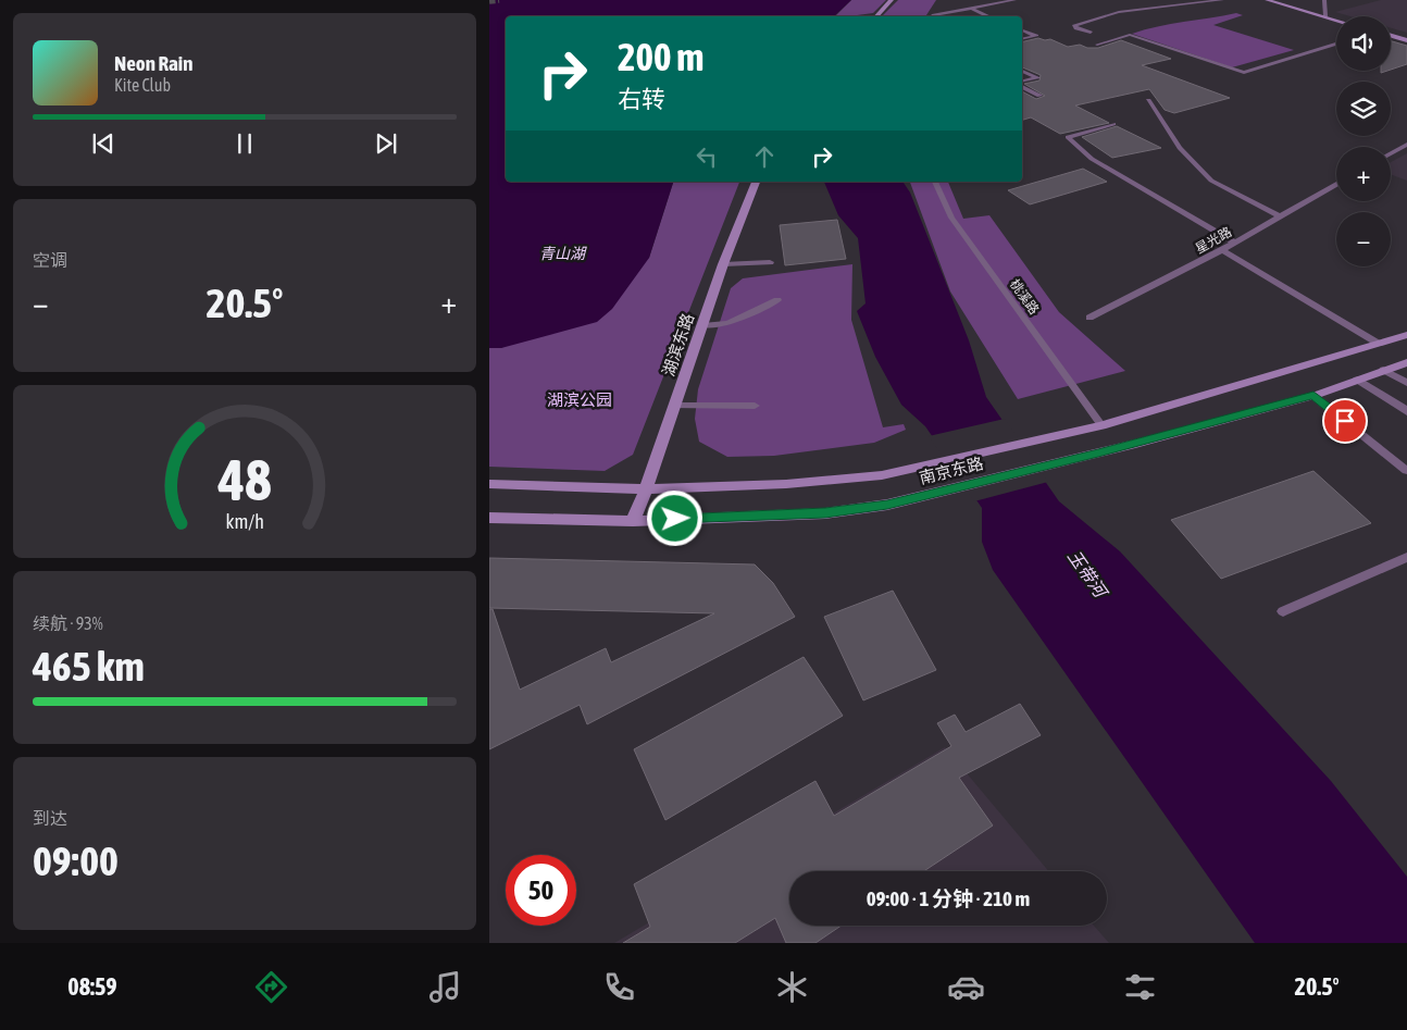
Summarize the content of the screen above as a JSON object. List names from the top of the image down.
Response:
{
  "streets": {
    "main road": ["湖滨东路", "南京东路"],
    "lane": ["星光路", "桃溪路"]
  },
  "crossings": [
    ["桃溪路", "南京东路"],
    ["湖滨东路", "南京东路"]
  ],
  "water": ["青山湖", "玉带河"],
  "parks": ["湖滨公园"],
  "page": {
    "map_buttons": ["+", "−"],
    "turn": ["200 m", "右转"],
    "song": ["Neon Rain", "Kite Club"],
    "tile": [
      "空调",
      ["续航 · 93%", "465 km"],
      ["到达", "09:00"]
    ],
    "heat": ["−", "20.5°", "+"],
    "limit": "50",
    "trip": "09:00 · 1 分钟 · 210 m",
    "tabs": ["08:59", "20.5°"],
    "gauge": ["48", "km/h"]
  }
}
